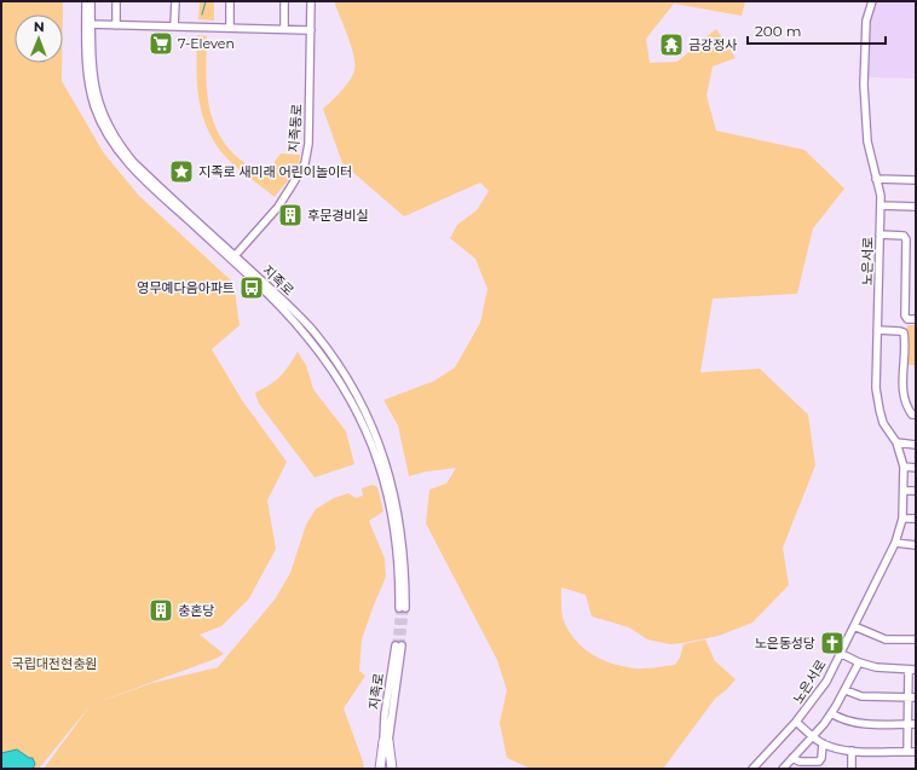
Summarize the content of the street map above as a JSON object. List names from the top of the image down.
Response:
{
  "streets": {
    "street": ["지족동로", "노은서로", "지족로"]
  },
  "crossings": [
    ["지족동로", "지족로"]
  ],
  "parks": ["국립대전현충원"],
  "places": {
    "supermarket": ["7-Eleven"],
    "temple": ["금강정사"],
    "place": ["지족로 새미래 어린이놀이터"],
    "building": ["후문경비실", "충혼당"],
    "bus stop": ["영무예다음아파트"],
    "church": ["노은동성당"]
  },
  "scale_bar": "200 m",
  "north": "top"
}
